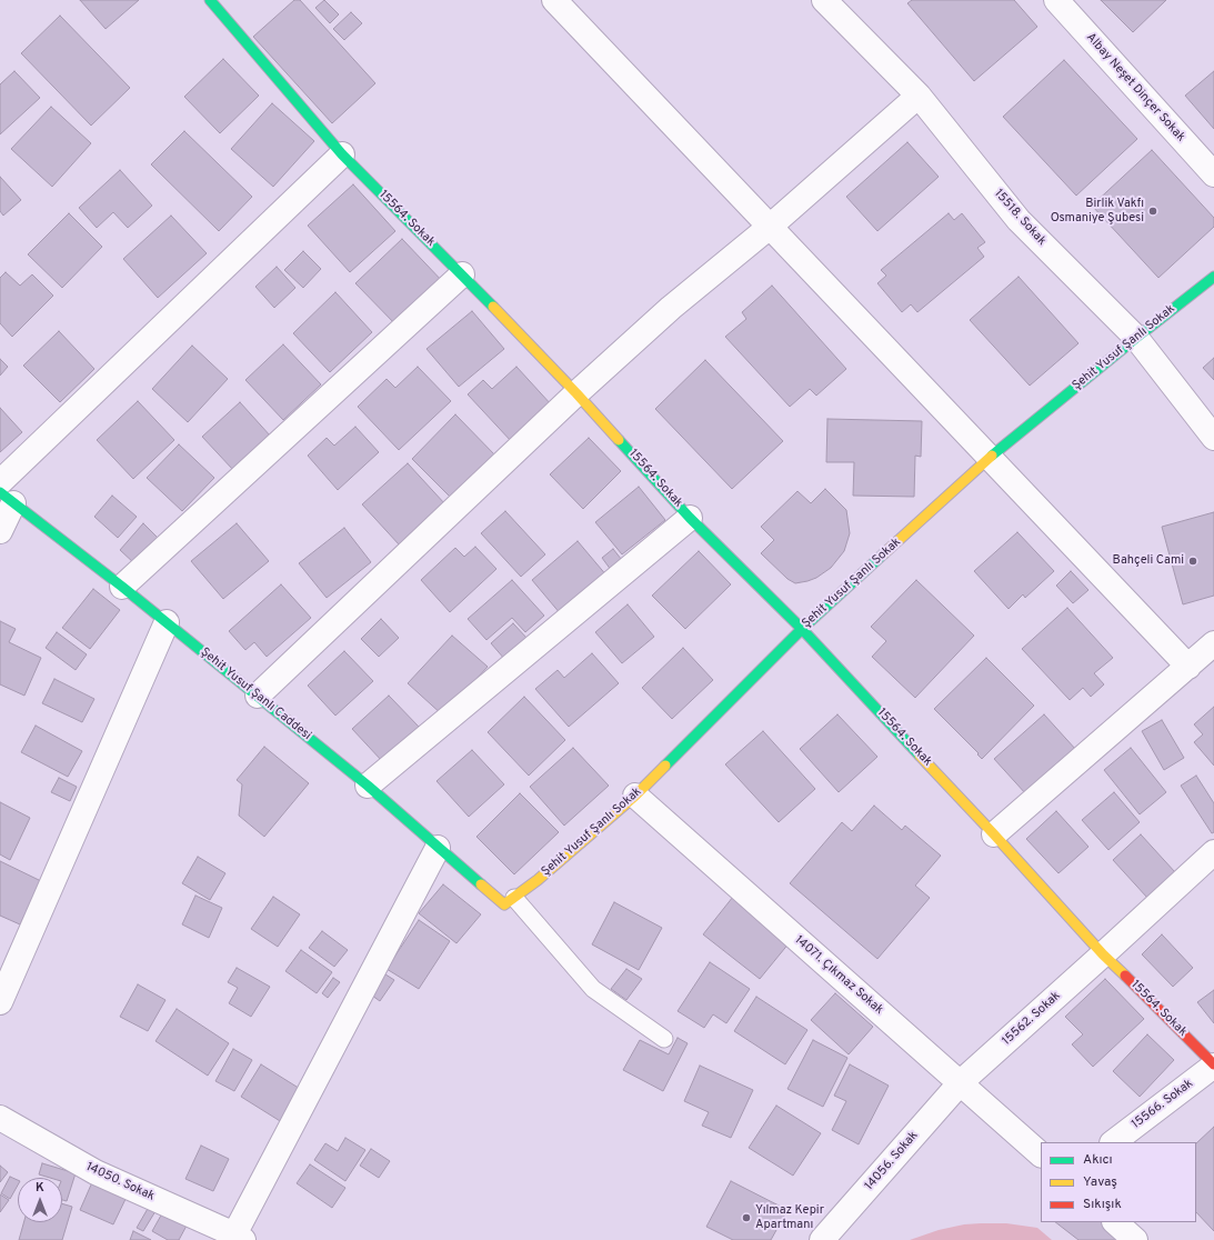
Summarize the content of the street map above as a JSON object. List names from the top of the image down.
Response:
{
  "streets": {
    "street": [
      "Albay Neşet Dinçer Sokak",
      "15518. Sokak",
      "15564. Sokak",
      "Şehit Yusuf Şanlı Sokak",
      "Şehit Yusuf Şanlı Caddesi",
      "14071. Çıkmaz Sokak",
      "15562. Sokak",
      "15566. Sokak",
      "14056. Sokak",
      "14050. Sokak"
    ]
  },
  "crossings": [
    ["15518. Sokak", "Şehit Yusuf Şanlı Sokak"],
    ["15564. Sokak", "Şehit Yusuf Şanlı Sokak"],
    ["15564. Sokak", "15562. Sokak"],
    ["15564. Sokak", "15566. Sokak"],
    ["Şehit Yusuf Şanlı Sokak", "Şehit Yusuf Şanlı Caddesi"],
    ["Şehit Yusuf Şanlı Sokak", "14071. Çıkmaz Sokak"],
    ["14071. Çıkmaz Sokak", "15562. Sokak"],
    ["14071. Çıkmaz Sokak", "14056. Sokak"],
    ["15562. Sokak", "14056. Sokak"]
  ],
  "places": ["Birlik Vakfı Osmaniye Şubesi", "Bahçeli Cami", "Yılmaz Kepir Apartmanı"],
  "legend": ["Akıcı", "Yavaş", "Sıkışık"],
  "north": "top"
}
